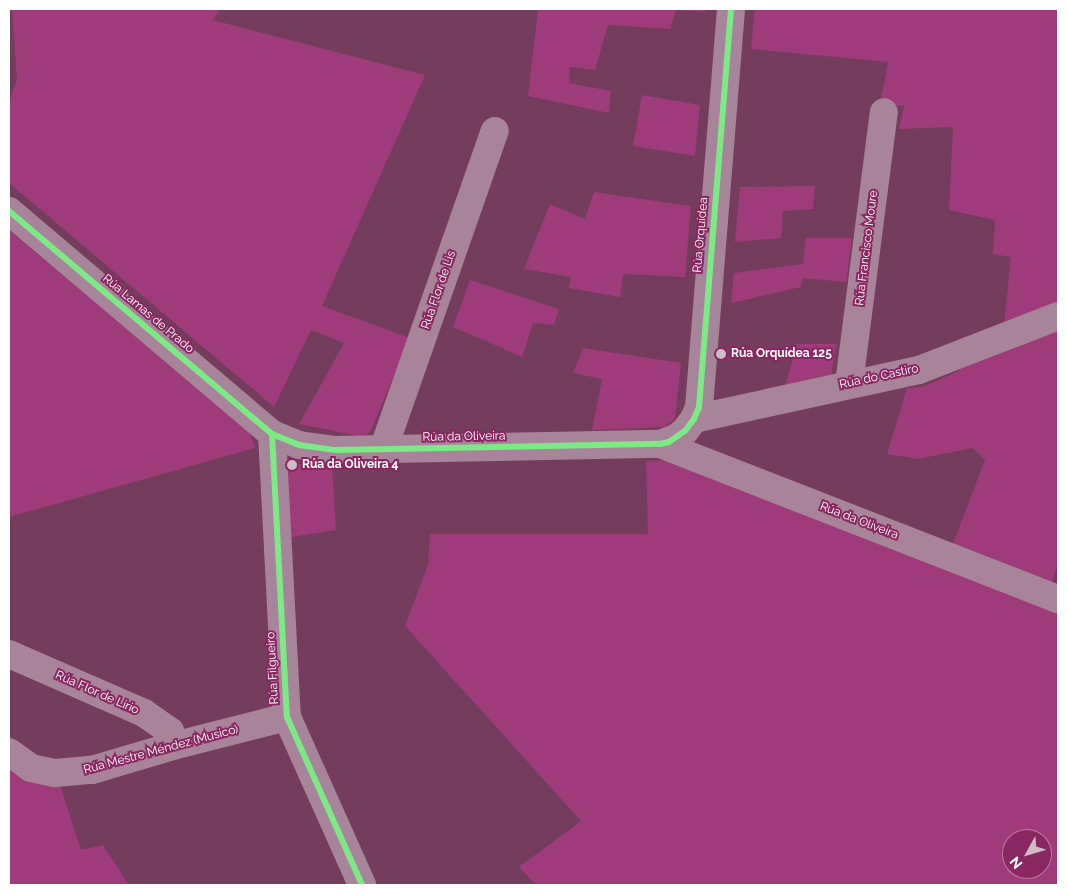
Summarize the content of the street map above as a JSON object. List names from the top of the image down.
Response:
{
  "streets": {
    "street": [
      "Rúa Orquídea",
      "Rúa Francisco Moure",
      "Rúa Flor de Lis",
      "Rúa Lamas de Prado",
      "Rúa do Castiro",
      "Rúa da Oliveira",
      "Rúa Filgueiro",
      "Rúa Flor de Lirio",
      "Rúa Mestre Méndez (Musico)"
    ]
  },
  "crossings": [
    ["Rúa Orquídea", "Rúa do Castiro"],
    ["Rúa Orquídea", "Rúa da Oliveira"],
    ["Rúa Francisco Moure", "Rúa do Castiro"],
    ["Rúa Flor de Lis", "Rúa da Oliveira"],
    ["Rúa Lamas de Prado", "Rúa da Oliveira"],
    ["Rúa Lamas de Prado", "Rúa Filgueiro"],
    ["Rúa da Oliveira", "Rúa Filgueiro"],
    ["Rúa Filgueiro", "Rúa Mestre Méndez (Musico)"],
    ["Rúa Flor de Lirio", "Rúa Mestre Méndez (Musico)"]
  ],
  "places": ["Rúa Orquídea 125", "Rúa da Oliveira 4"],
  "north": "bottom left"
}
